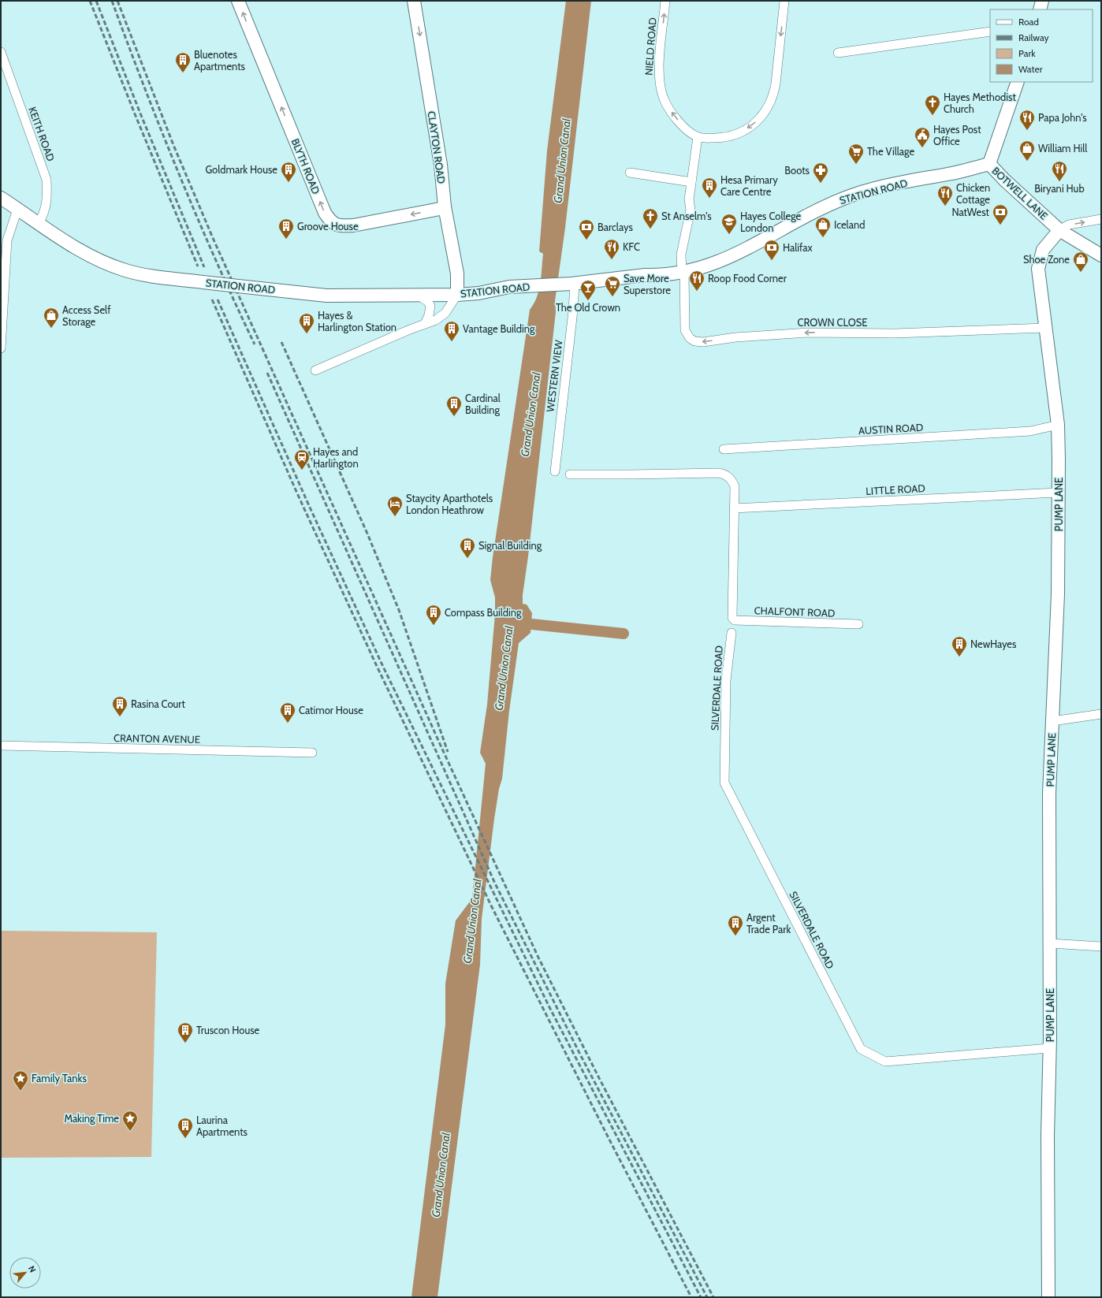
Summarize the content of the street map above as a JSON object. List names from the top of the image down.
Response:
{
  "streets": {
    "street": [
      "NIELD ROAD",
      "KEITH ROAD",
      "CLAYTON ROAD",
      "BLYTH ROAD",
      "STATION ROAD",
      "BOTWELL LANE",
      "CROWN CLOSE",
      "WESTERN VIEW",
      "AUSTIN ROAD",
      "LITTLE ROAD",
      "PUMP LANE",
      "CHALFONT ROAD",
      "SILVERDALE ROAD",
      "CRANTON AVENUE"
    ]
  },
  "crossings": [
    ["KEITH ROAD", "STATION ROAD"],
    ["CLAYTON ROAD", "BLYTH ROAD"],
    ["CLAYTON ROAD", "STATION ROAD"],
    ["STATION ROAD", "BOTWELL LANE"],
    ["STATION ROAD", "CROWN CLOSE"],
    ["STATION ROAD", "WESTERN VIEW"],
    ["BOTWELL LANE", "PUMP LANE"],
    ["CROWN CLOSE", "PUMP LANE"],
    ["AUSTIN ROAD", "PUMP LANE"],
    ["LITTLE ROAD", "PUMP LANE"],
    ["LITTLE ROAD", "CHALFONT ROAD"],
    ["PUMP LANE", "SILVERDALE ROAD"]
  ],
  "one_way": [
    "NIELD ROAD",
    "CLAYTON ROAD",
    "BLYTH ROAD",
    "CROWN CLOSE"
  ],
  "water": ["Grand Union Canal"],
  "places": {
    "building": [
      "Bluenotes Apartments",
      "Goldmark House",
      "Hesa Primary Care Centre",
      "Groove House",
      "Hayes & Harlington Station",
      "Vantage Building",
      "Cardinal Building",
      "Signal Building",
      "Compass Building",
      "NewHayes",
      "Rasina Court",
      "Catimor House",
      "Argent Trade Park",
      "Truscon House",
      "Laurina Apartments"
    ],
    "church": ["Hayes Methodist Church", "St Anselm's"],
    "restaurant": [
      "Papa John's",
      "Biryani Hub",
      "Chicken Cottage",
      "KFC",
      "Roop Food Corner"
    ],
    "public building": ["Hayes Post Office"],
    "shop": [
      "William Hill",
      "Iceland",
      "Shoe Zone",
      "Access Self Storage"
    ],
    "supermarket": ["The Village", "Save More Superstore"],
    "pharmacy": ["Boots"],
    "bank": ["NatWest", "Barclays", "Halifax"],
    "school or university": ["Hayes College London"],
    "bar": ["The Old Crown"],
    "station": ["Hayes and Harlington"],
    "hotel": ["Staycity Aparthotels London Heathrow"],
    "place": ["Family Tanks", "Making Time"]
  },
  "legend": [
    "Road",
    "Railway",
    "Park",
    "Water"
  ],
  "north": "top right"
}
